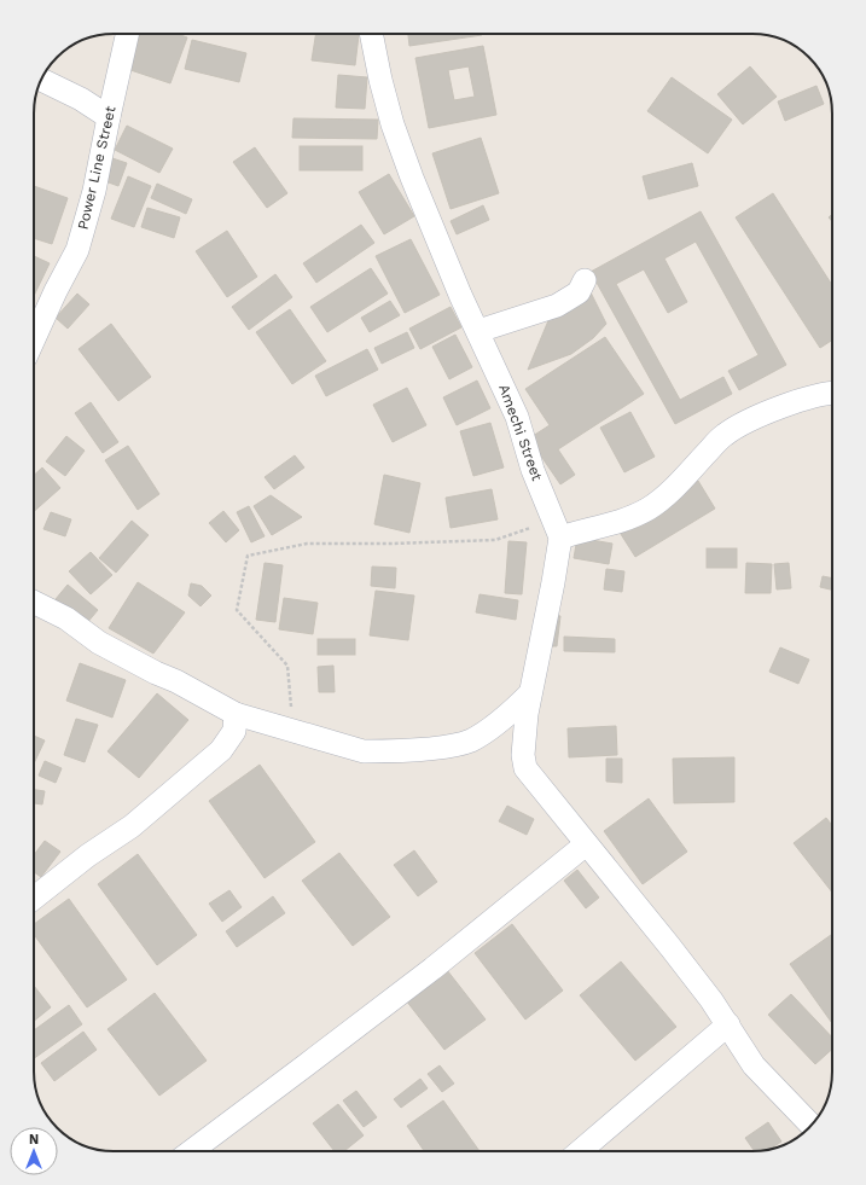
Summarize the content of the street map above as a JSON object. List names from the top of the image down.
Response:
{
  "streets": {
    "street": ["Power Line Street", "Amechi Street"]
  },
  "north": "top"
}
